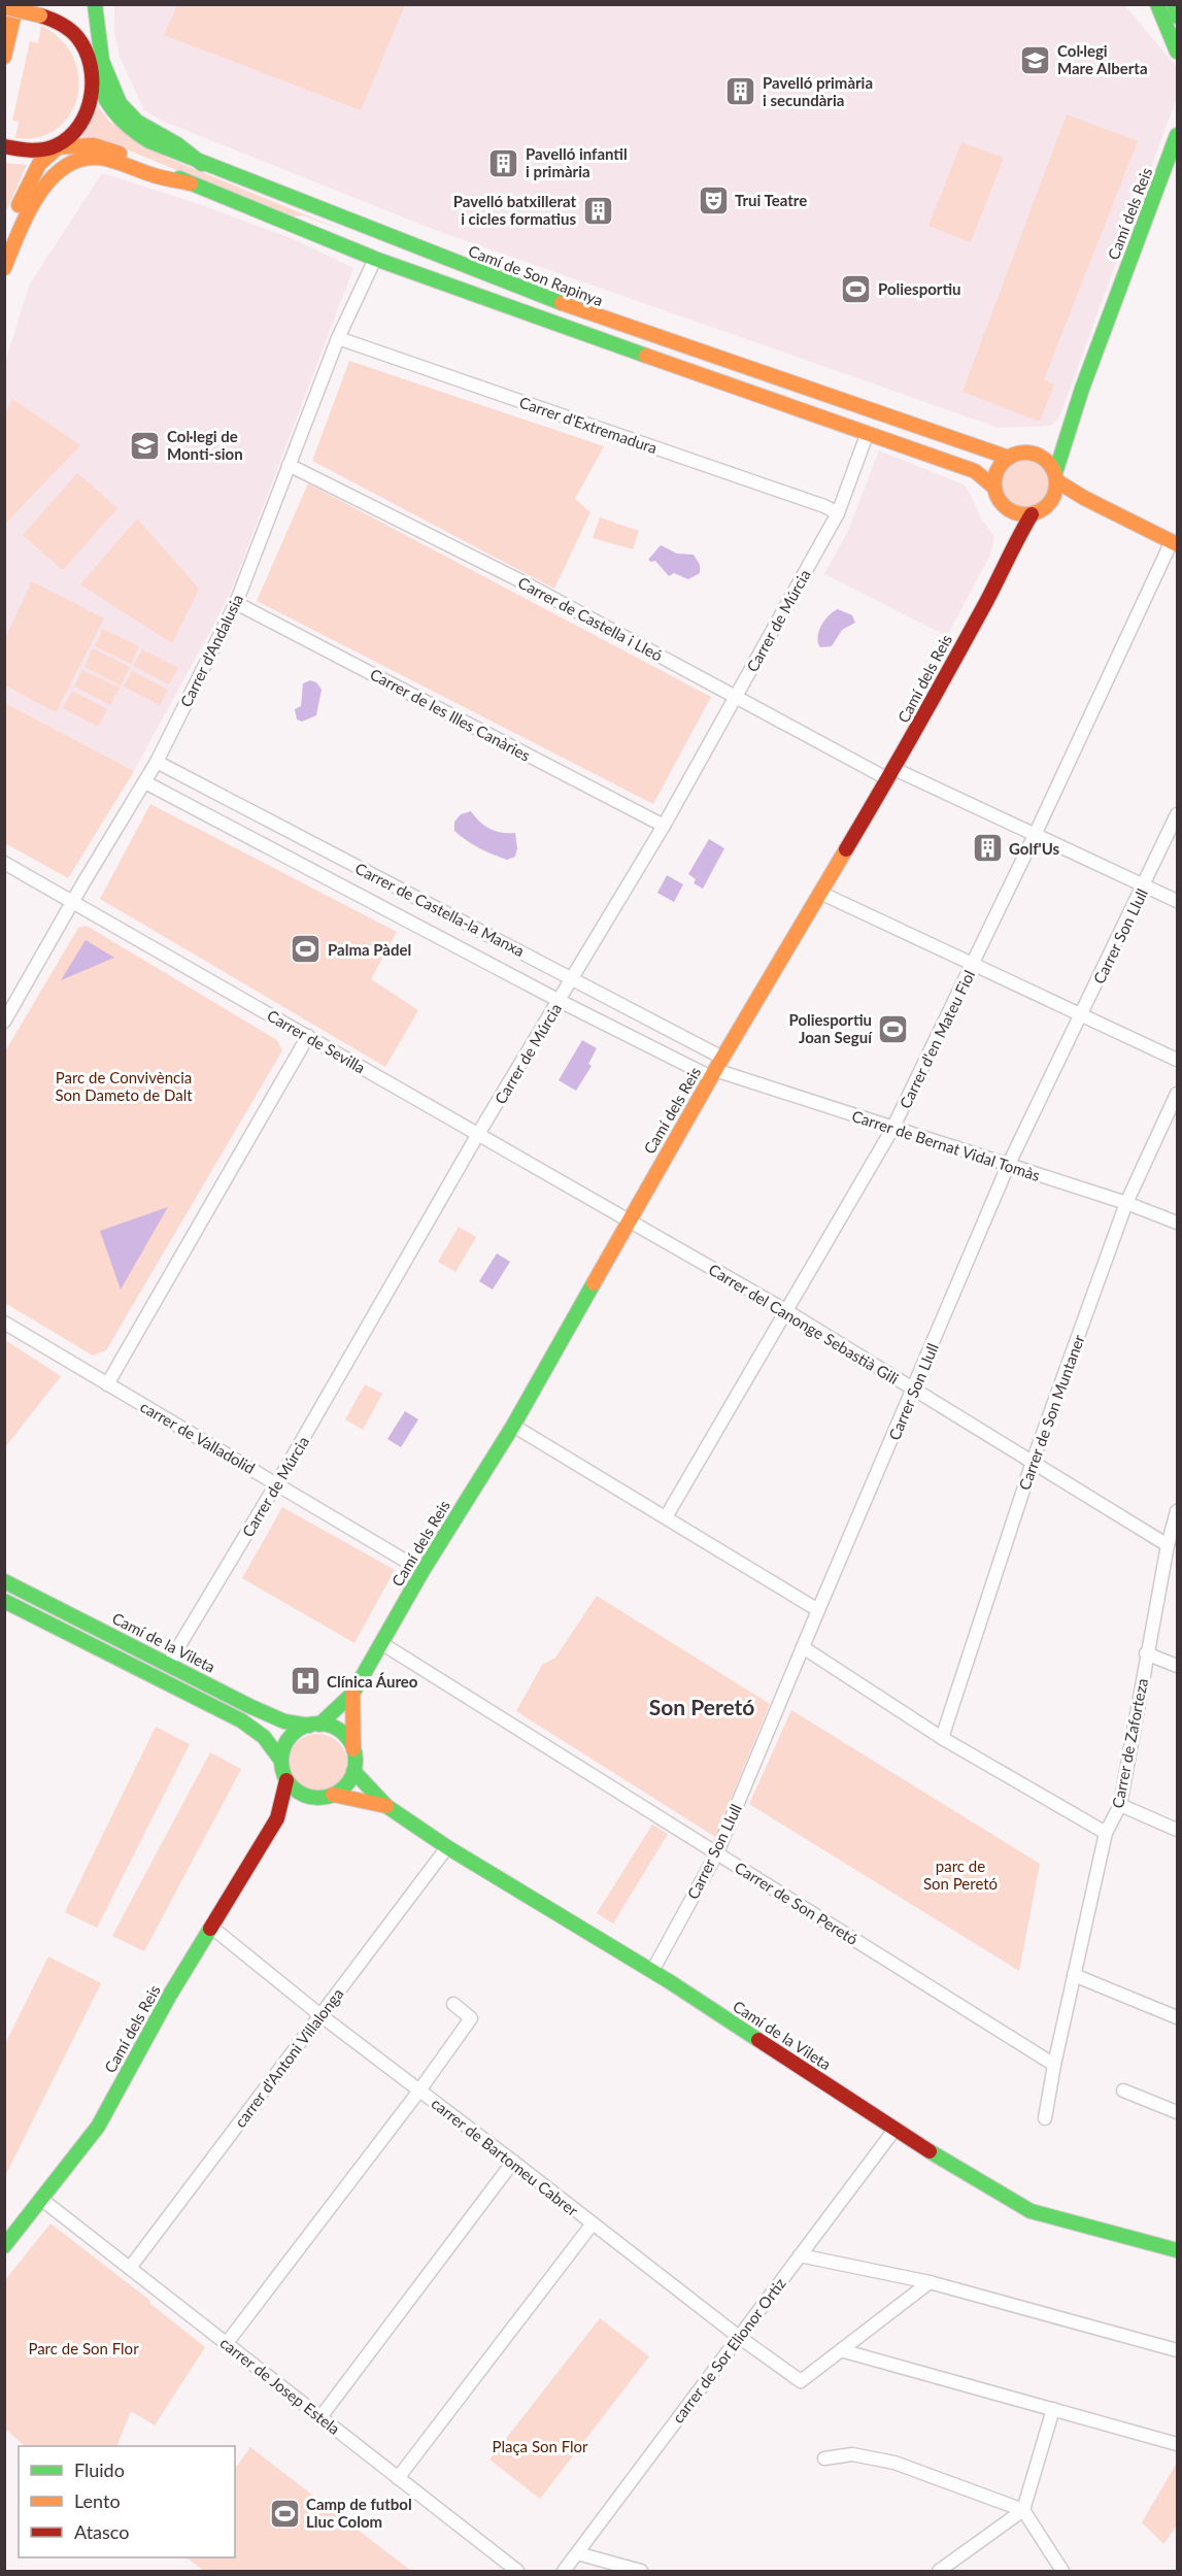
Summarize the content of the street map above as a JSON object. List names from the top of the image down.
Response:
{
  "streets": {
    "main road": ["Camí dels Reis", "Camí de Son Rapinya", "Camí de la Vileta"],
    "street": [
      "Carrer d'Extremadura",
      "Carrer de Castella i Lleó",
      "Carrer de Múrcia",
      "Carrer d'Andalusia",
      "Carrer de les Illes Canàries",
      "Carrer de Castella-la Manxa",
      "Carrer Son Llull",
      "Carrer d'en Mateu Fiol",
      "Carrer de Sevilla",
      "Carrer de Bernat Vidal Tomàs",
      "Carrer del Canonge Sebastià Gili",
      "Carrer de Son Muntaner",
      "carrer de Valladolid",
      "Carrer de Zaforteza",
      "Carrer de Son Peretó",
      "carrer d'Antoni Villalonga",
      "carrer de Bartomeu Cabrer",
      "carrer de Sor Elionor Ortiz",
      "carrer de Josep Estela"
    ]
  },
  "crossings": [
    ["Camí dels Reis", "Camí de Son Rapinya"],
    ["Camí dels Reis", "Carrer de Castella i Lleó"],
    ["Camí dels Reis", "Carrer de Castella-la Manxa"],
    ["Camí dels Reis", "Carrer de Sevilla"],
    ["Camí dels Reis", "Carrer de Bernat Vidal Tomàs"],
    ["Camí dels Reis", "Carrer del Canonge Sebastià Gili"],
    ["Camí dels Reis", "carrer de Valladolid"],
    ["Camí dels Reis", "Camí de la Vileta"],
    ["Camí dels Reis", "Carrer de Son Peretó"],
    ["Camí dels Reis", "carrer de Bartomeu Cabrer"],
    ["Camí dels Reis", "carrer de Josep Estela"],
    ["Carrer d'Extremadura", "Carrer de Múrcia"],
    ["Carrer d'Extremadura", "Carrer d'Andalusia"],
    ["Carrer de Castella i Lleó", "Carrer de Múrcia"],
    ["Carrer de Castella i Lleó", "Carrer d'Andalusia"],
    ["Carrer de Castella i Lleó", "Carrer Son Llull"],
    ["Carrer de Castella i Lleó", "Carrer d'en Mateu Fiol"],
    ["Carrer de Múrcia", "Carrer de les Illes Canàries"],
    ["Carrer de Múrcia", "Carrer de Castella-la Manxa"],
    ["Carrer de Múrcia", "Carrer de Sevilla"],
    ["Carrer de Múrcia", "carrer de Valladolid"],
    ["Carrer de Múrcia", "Camí de la Vileta"],
    ["Carrer d'Andalusia", "Carrer de les Illes Canàries"],
    ["Carrer d'Andalusia", "Carrer de Castella-la Manxa"],
    ["Carrer d'Andalusia", "Carrer de Sevilla"],
    ["Carrer de Castella-la Manxa", "Carrer de Bernat Vidal Tomàs"],
    ["Carrer Son Llull", "Carrer de Bernat Vidal Tomàs"],
    ["Carrer Son Llull", "Carrer del Canonge Sebastià Gili"],
    ["Carrer Son Llull", "Camí de la Vileta"],
    ["Carrer Son Llull", "Carrer de Son Peretó"],
    ["Carrer d'en Mateu Fiol", "Carrer de Bernat Vidal Tomàs"],
    ["Carrer d'en Mateu Fiol", "Carrer del Canonge Sebastià Gili"],
    ["Carrer de Sevilla", "Carrer del Canonge Sebastià Gili"],
    ["Carrer de Bernat Vidal Tomàs", "Carrer de Son Muntaner"],
    ["Carrer del Canonge Sebastià Gili", "Carrer de Son Muntaner"],
    ["Carrer del Canonge Sebastià Gili", "Carrer de Zaforteza"],
    ["Camí de la Vileta", "carrer d'Antoni Villalonga"],
    ["Camí de la Vileta", "carrer de Sor Elionor Ortiz"],
    ["Carrer de Zaforteza", "Carrer de Son Peretó"],
    ["carrer d'Antoni Villalonga", "carrer de Bartomeu Cabrer"],
    ["carrer d'Antoni Villalonga", "carrer de Josep Estela"],
    ["carrer de Bartomeu Cabrer", "carrer de Sor Elionor Ortiz"]
  ],
  "districts": ["Son Peretó"],
  "parks": [
    "Parc de Convivència Son Dameto de Dalt",
    "parc de Son Peretó",
    "Parc de Son Flor",
    "Plaça Son Flor"
  ],
  "places": {
    "school or university": ["Col·legi Mare Alberta", "Col·legi de Monti-sion"],
    "building": [
      "Pavelló primària i secundària",
      "Pavelló infantil i primària",
      "Pavelló batxillerat i cicles formatius",
      "Golf'Us"
    ],
    "theatre": ["Trui Teatre"],
    "sports": [
      "Poliesportiu",
      "Palma Pàdel",
      "Poliesportiu Joan Seguí",
      "Camp de futbol Lluc Colom"
    ],
    "hospital": ["Clínica Áureo"]
  },
  "legend": ["Fluido", "Lento", "Atasco"]
}
